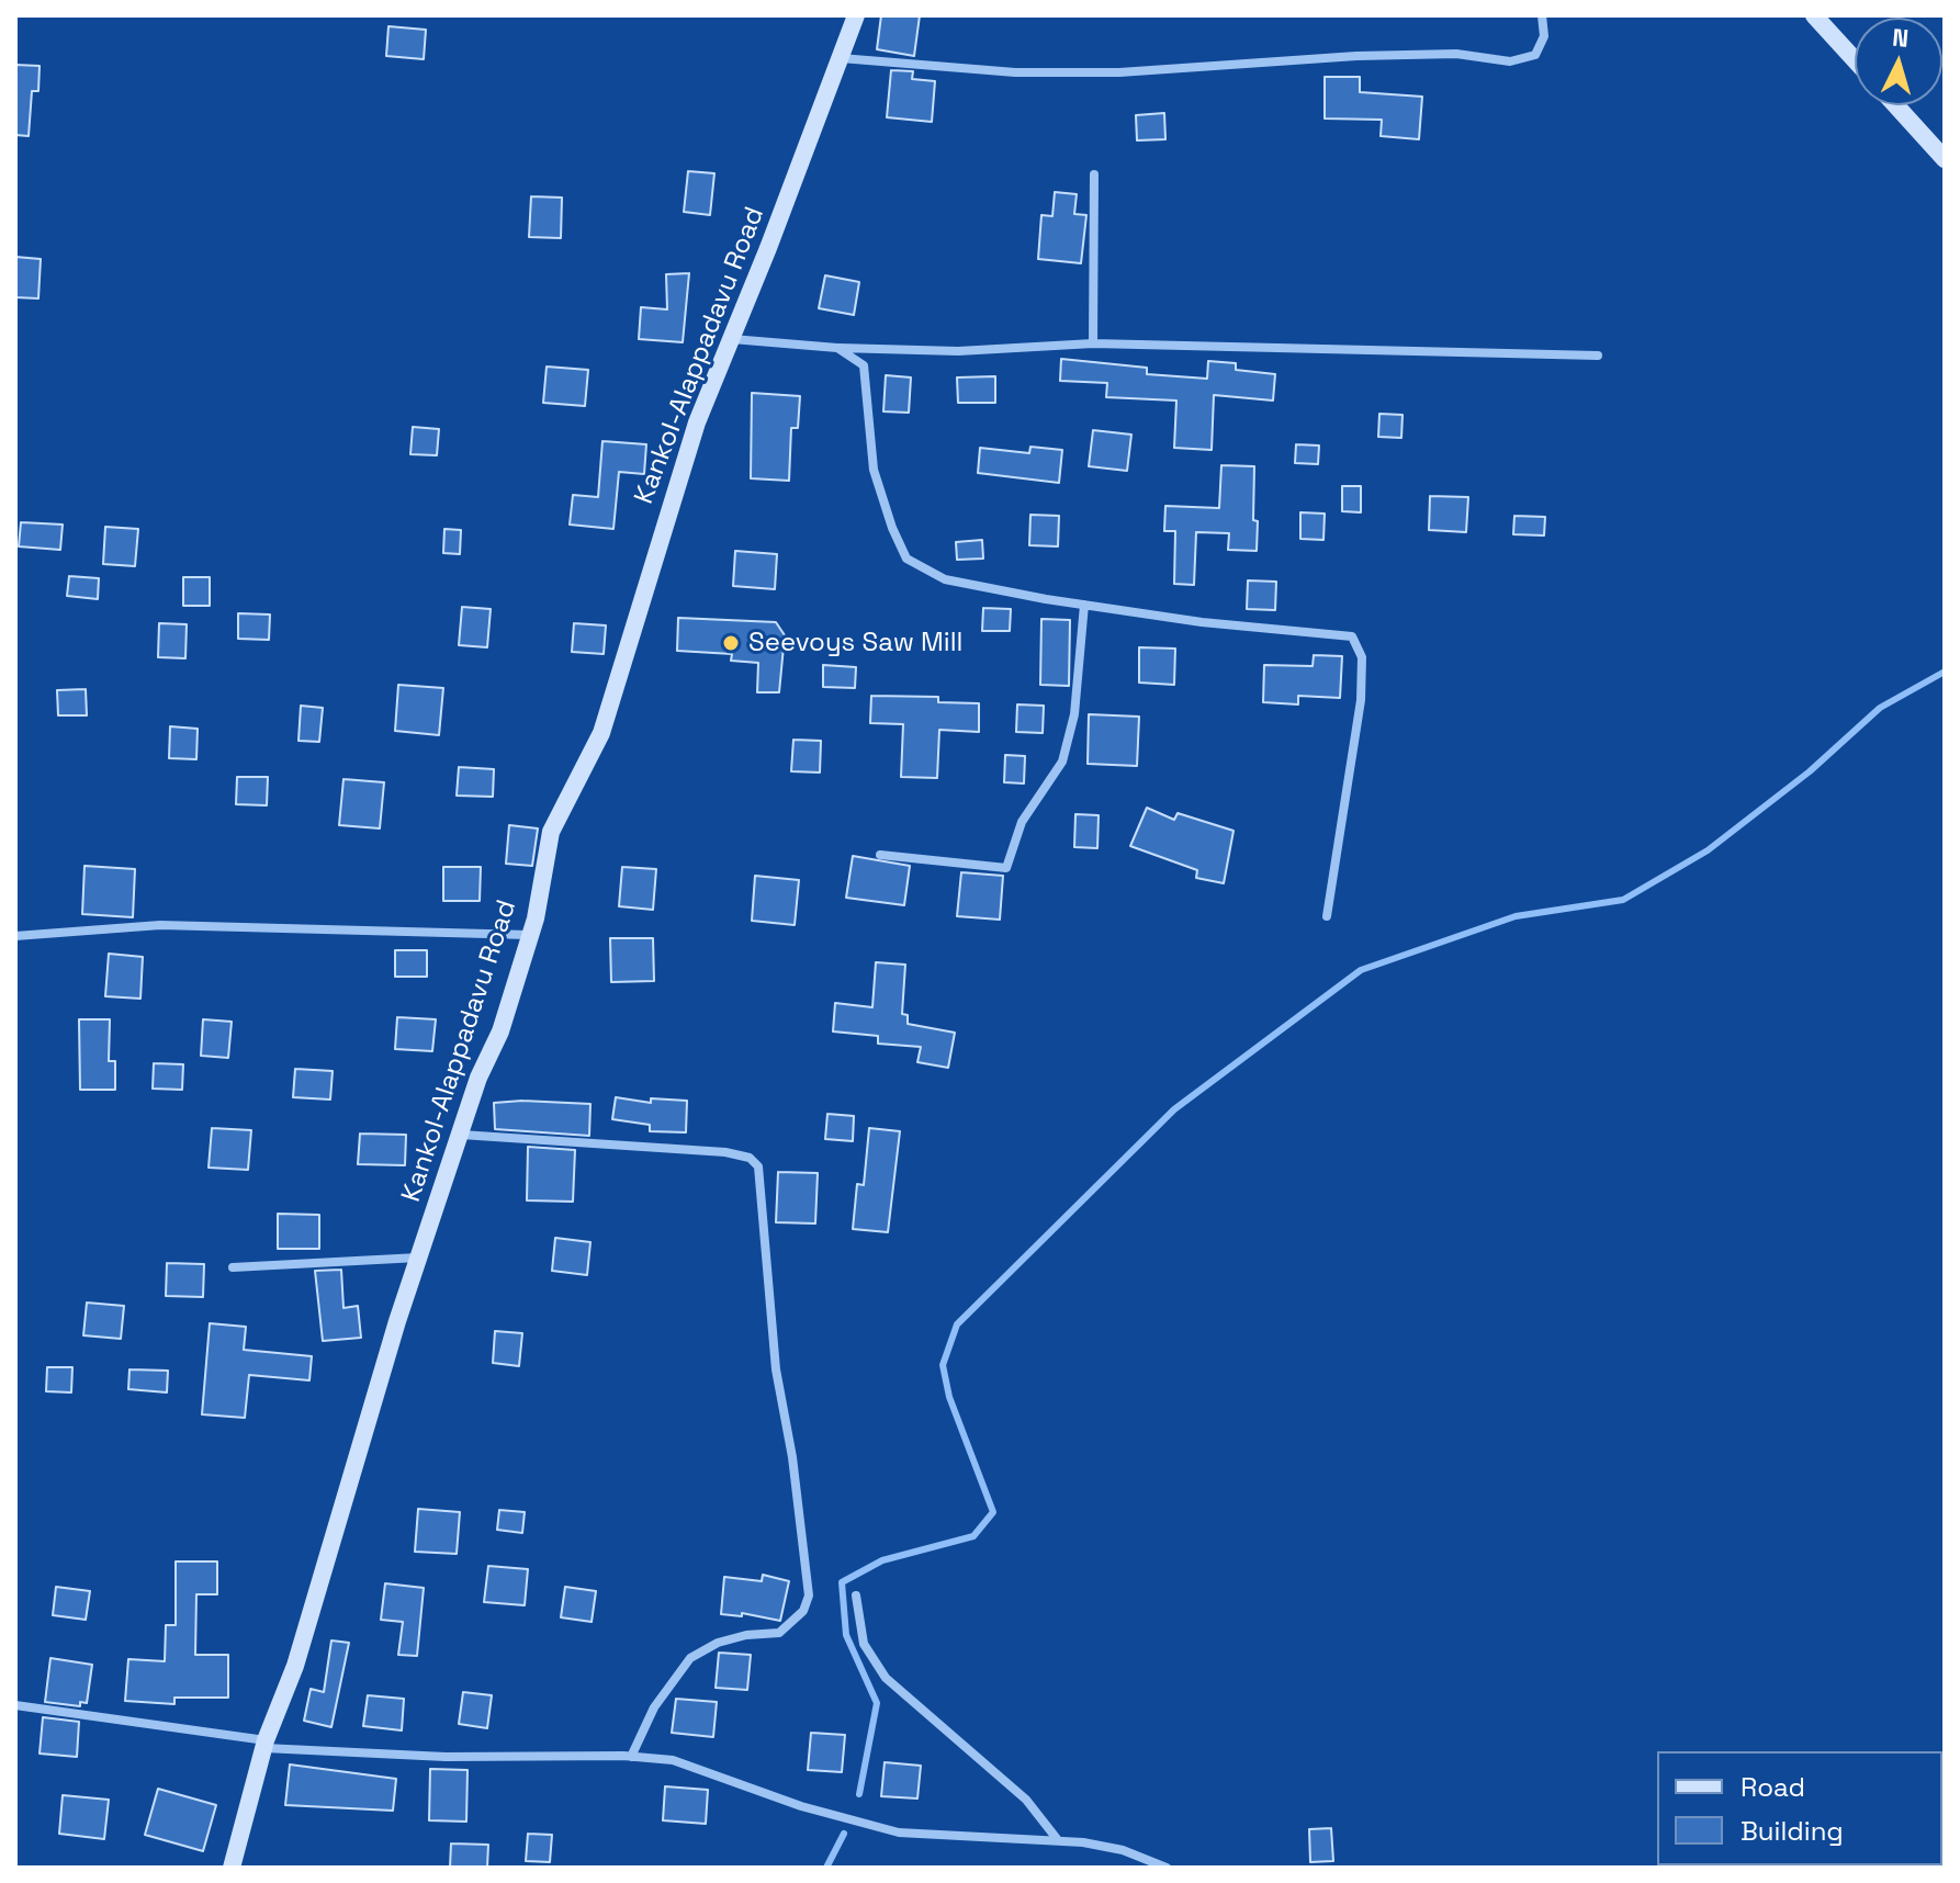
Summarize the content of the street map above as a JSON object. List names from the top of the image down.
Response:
{
  "streets": {
    "main road": ["Kankol-Alappadavu Road"]
  },
  "places": ["Seevoys Saw Mill"],
  "legend": ["Road", "Building"],
  "north": "top"
}
